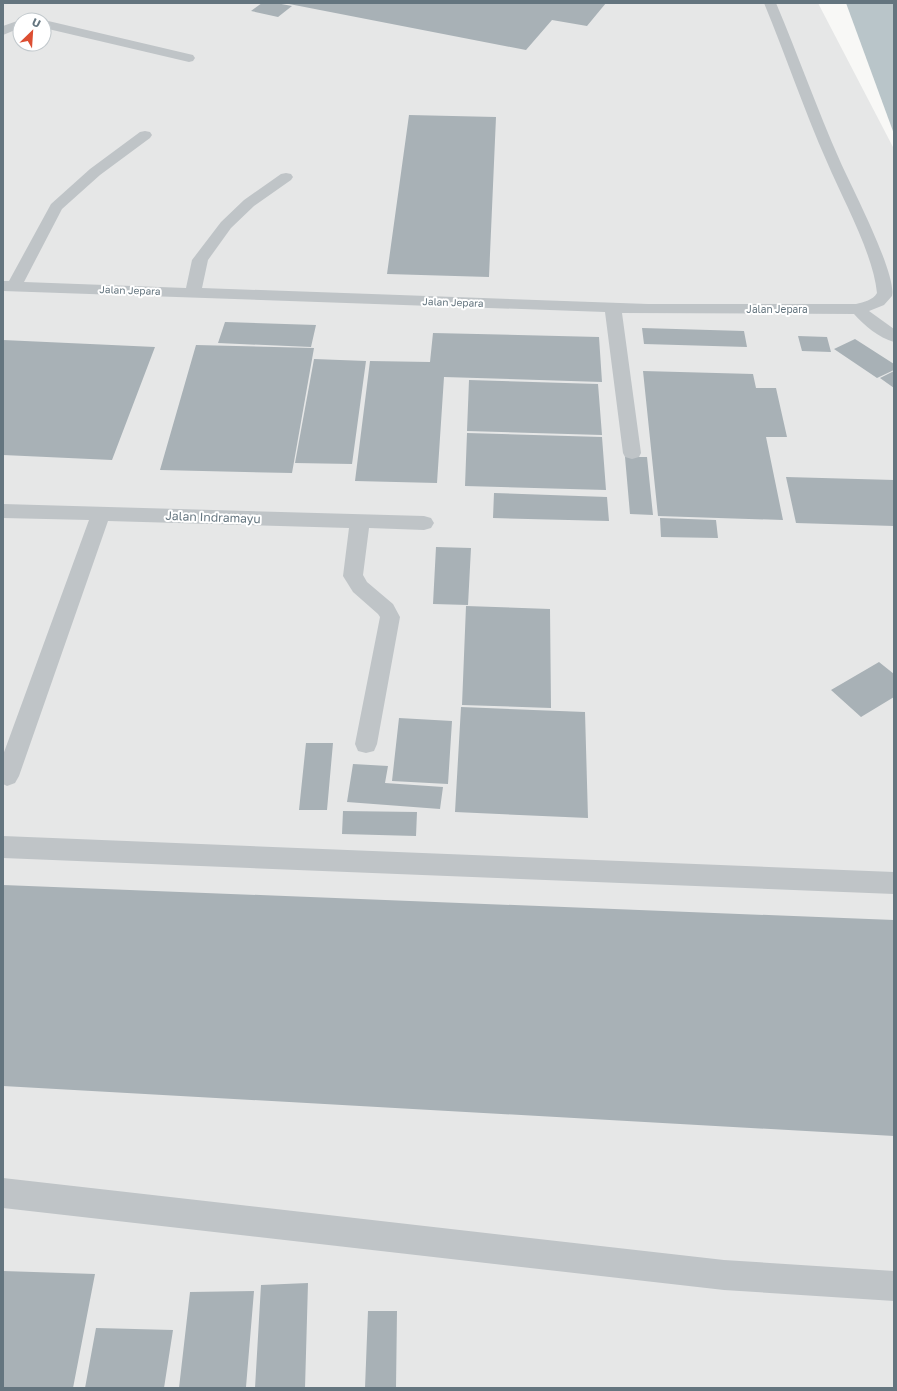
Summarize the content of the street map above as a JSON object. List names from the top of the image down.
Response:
{
  "streets": {
    "lane": ["Jalan Jepara", "Jalan Indramayu"]
  },
  "north": "top right"
}
